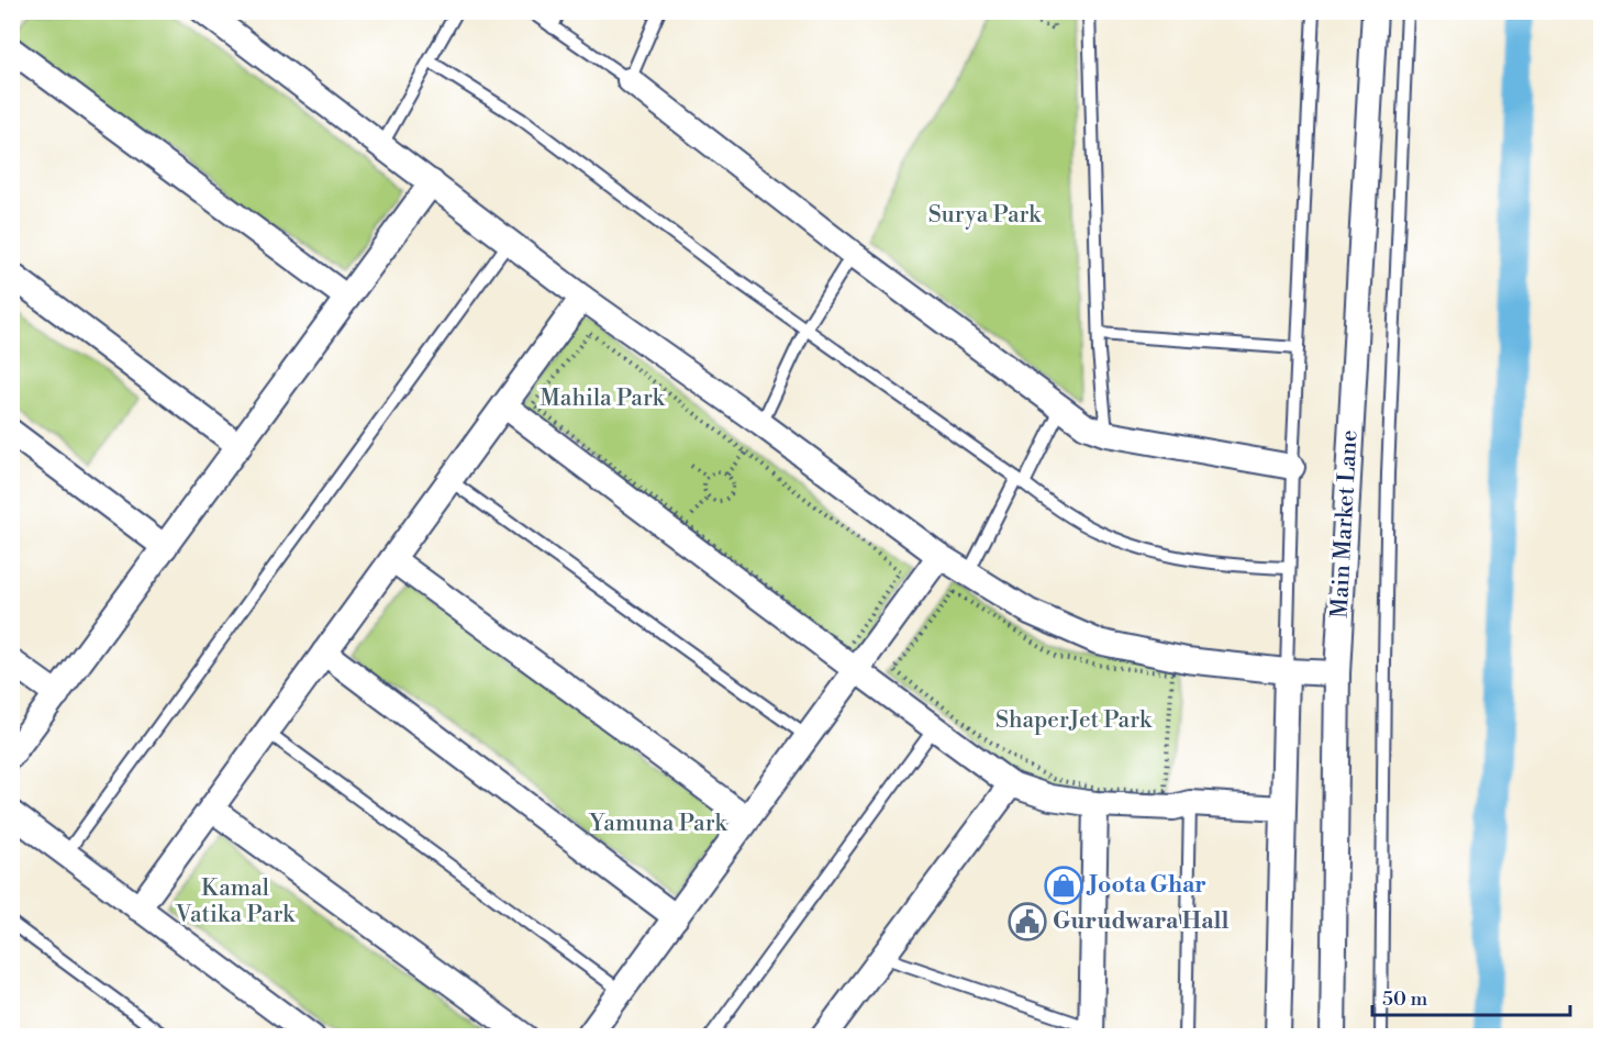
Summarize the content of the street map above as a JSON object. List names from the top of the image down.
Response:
{
  "streets": {
    "street": ["Main Market Lane"]
  },
  "parks": [
    "Surya Park",
    "Mahila Park",
    "ShaperJet Park",
    "Yamuna Park",
    "Kamal Vatika Park"
  ],
  "places": {
    "shop": ["Joota Ghar"],
    "public building": ["Gurudwara Hall"]
  },
  "scale_bar": "50 m"
}
